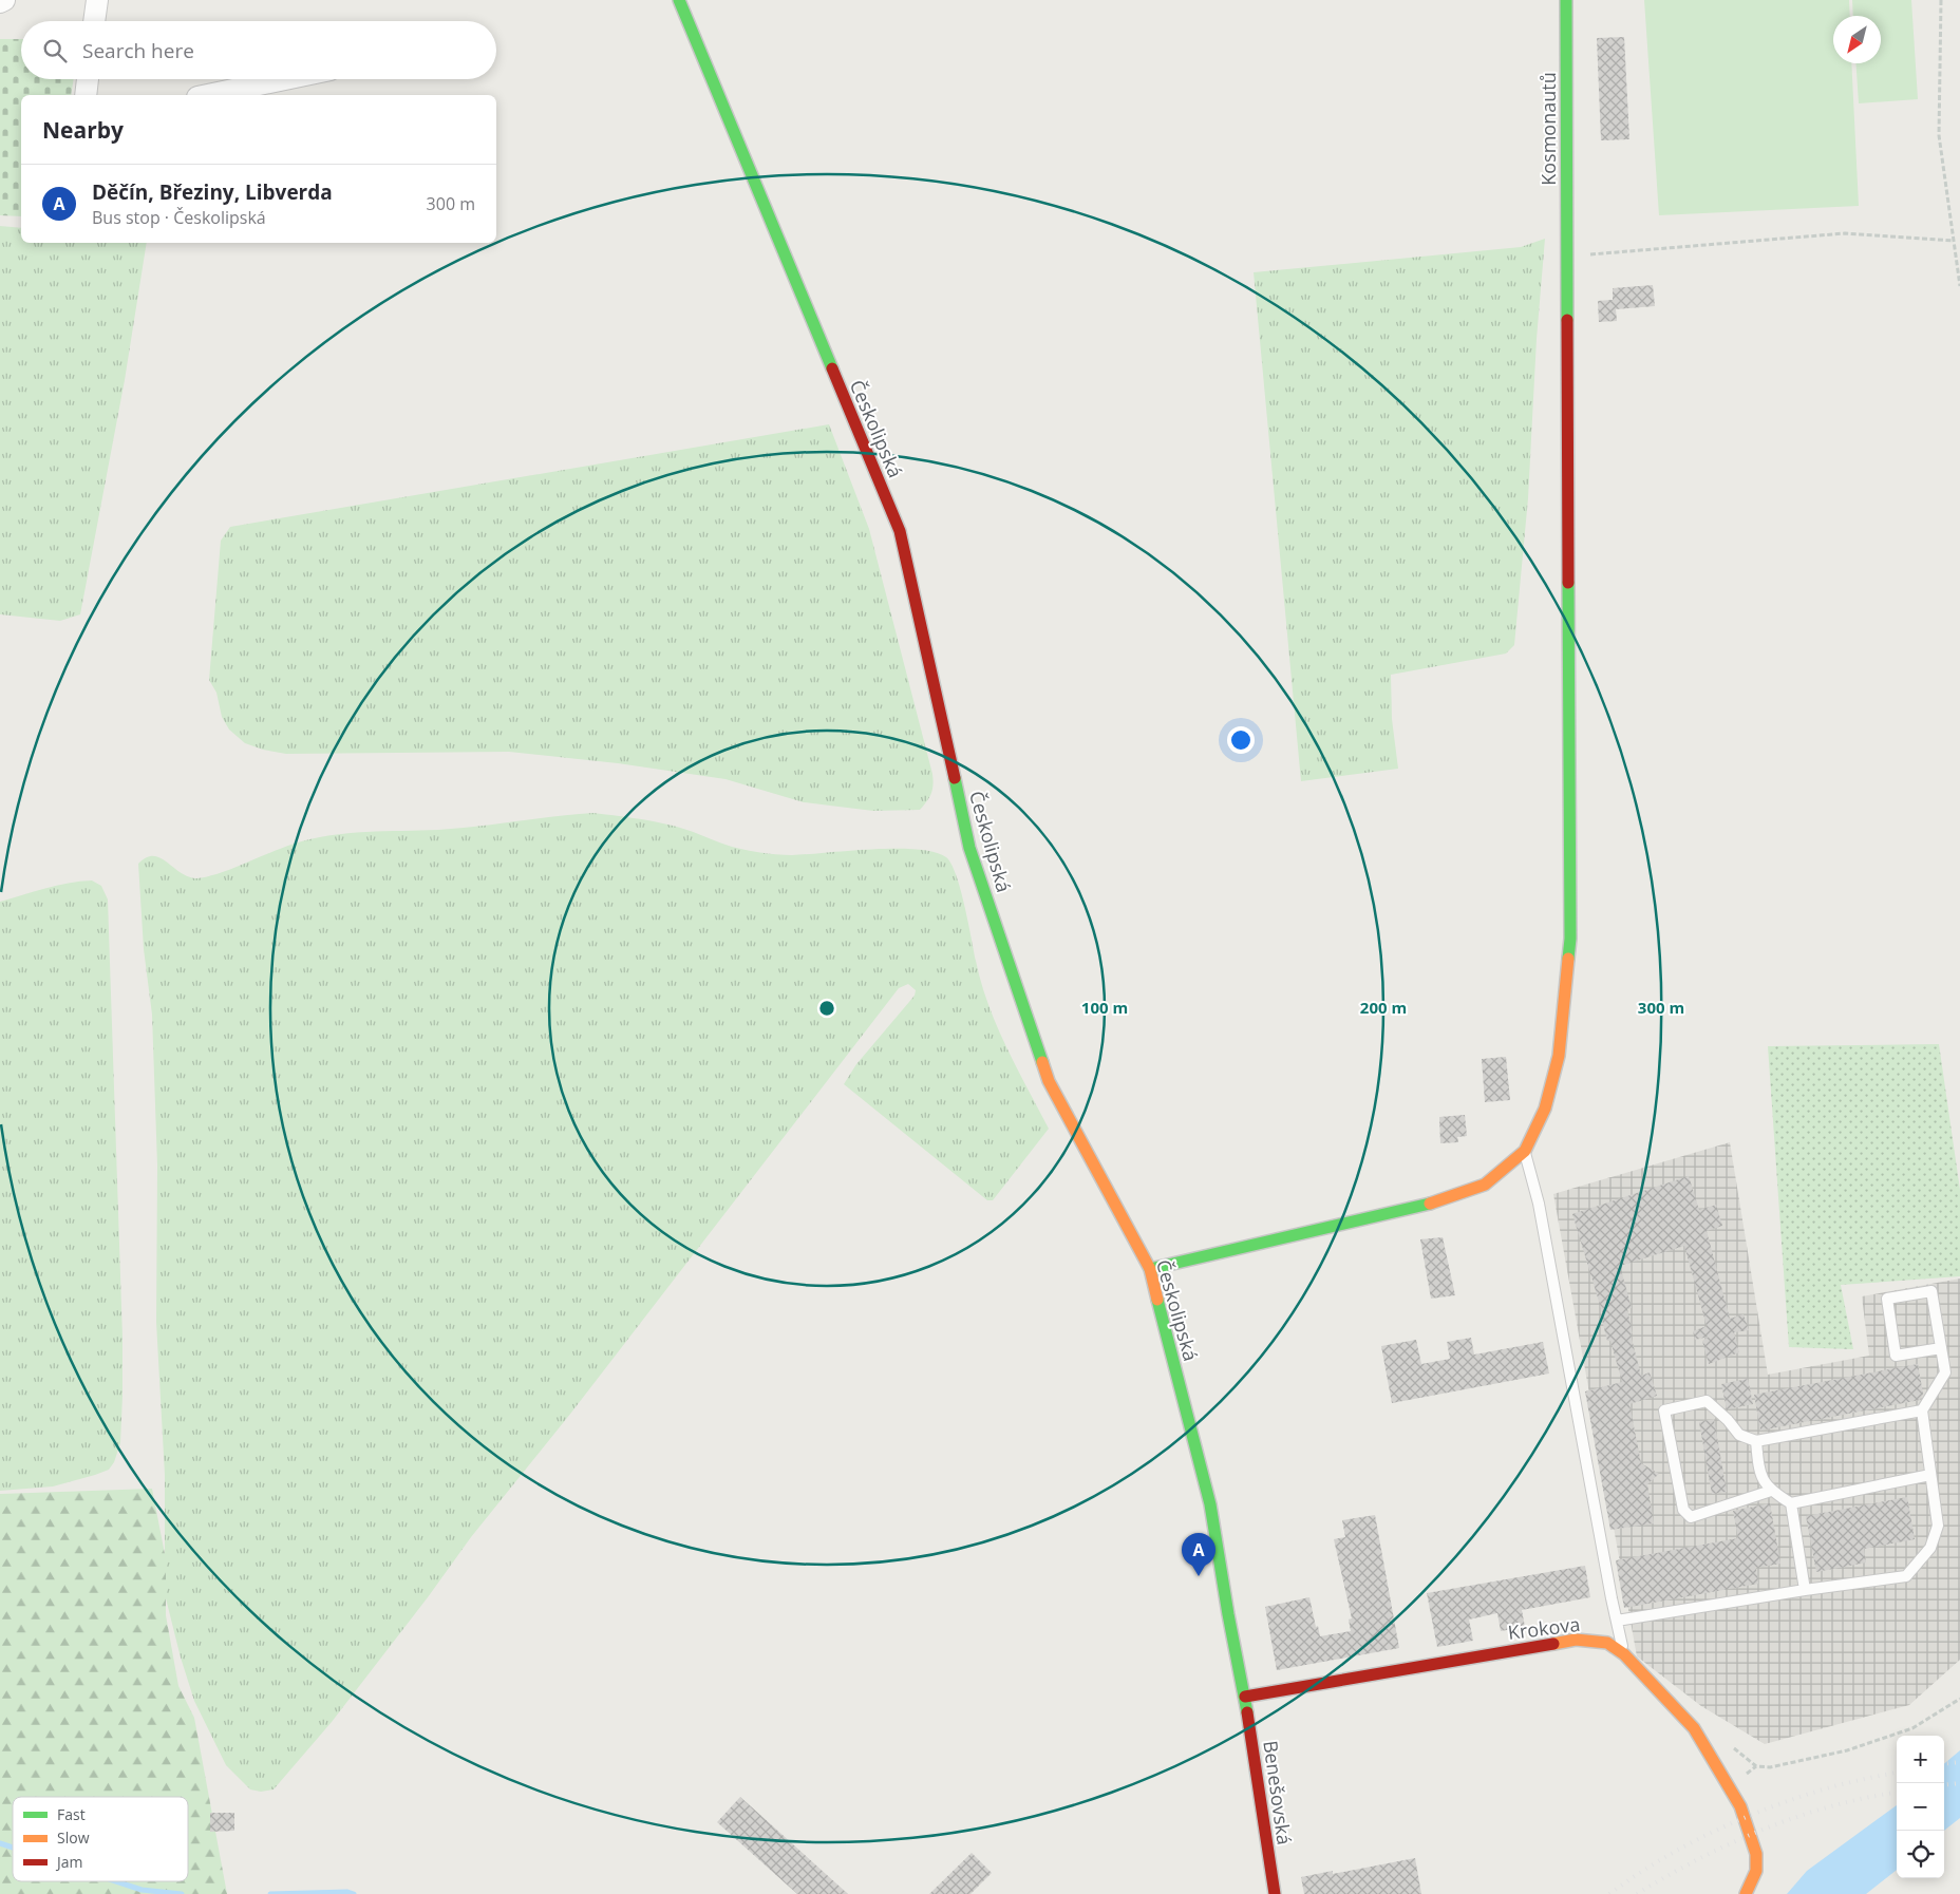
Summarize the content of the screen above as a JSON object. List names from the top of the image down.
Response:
{
  "streets": {
    "street": [
      "Kosmonautů",
      "Českolipská",
      "Krokova",
      "Benešovská"
    ]
  },
  "crossings": [
    ["Českolipská", "Krokova"],
    ["Českolipská", "Benešovská"],
    ["Krokova", "Benešovská"]
  ],
  "legend": ["Fast", "Slow", "Jam"],
  "north": "bottom left",
  "page": {
    "search": "Search here",
    "heading": "Nearby",
    "list": [
      {
        "mark": "A",
        "name": "Děčín, Březiny, Libverda",
        "note": "Bus stop · Českolipská",
        "value": "300 m"
      }
    ],
    "pins": "A",
    "map_buttons": ["+", "−"]
  },
  "rings": ["100 m", "200 m", "300 m"]
}
